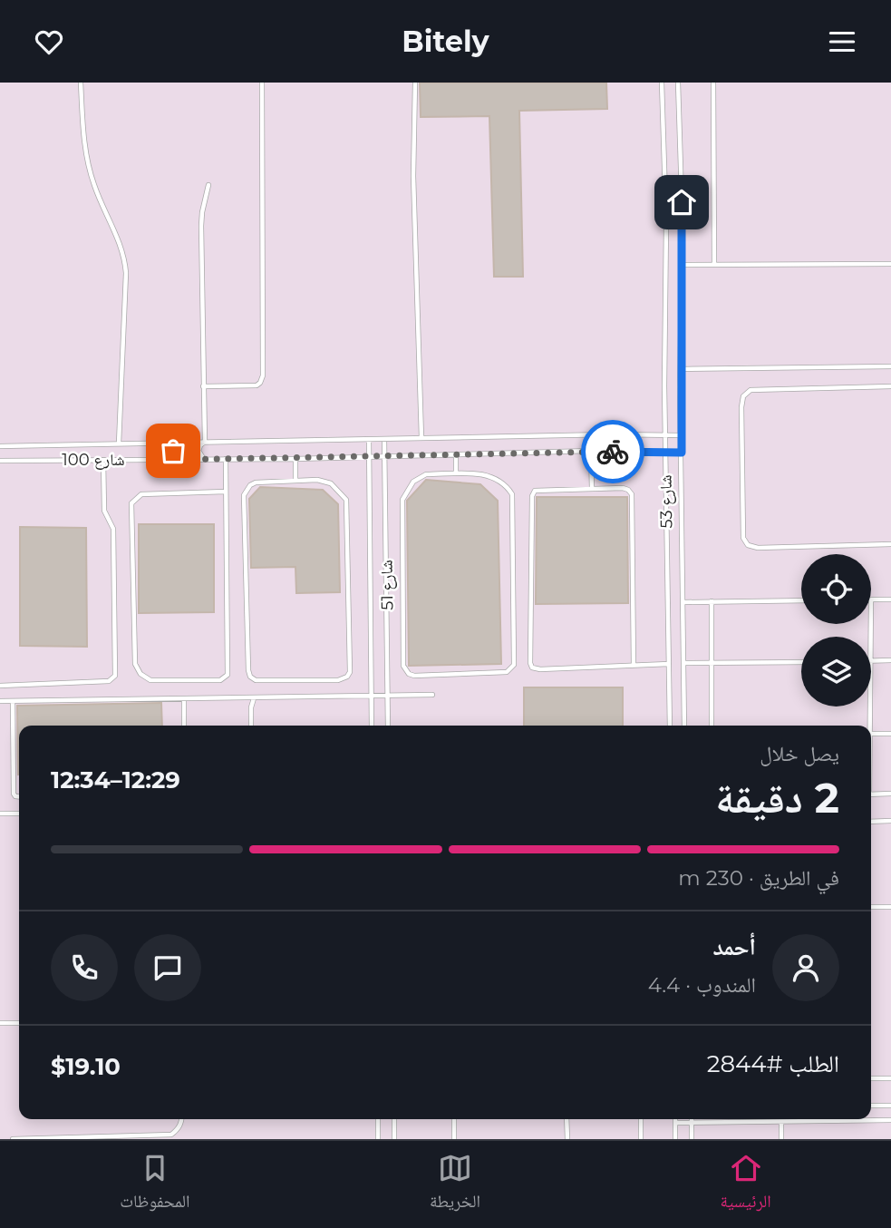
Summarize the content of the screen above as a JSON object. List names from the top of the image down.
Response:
{
  "streets": {
    "lane": ["شارع 100", "شارع 53", "شارع 51"]
  },
  "crossings": [
    ["شارع 100", "شارع 53"],
    ["شارع 100", "شارع 51"]
  ],
  "page": {
    "header": "Bitely",
    "heading": ["2 دقيقة", "يصل خلال", "12:29–12:34"],
    "panel": [
      "أحمد",
      "المندوب · 4.4",
      "الطلب #2844",
      "$19.10"
    ],
    "bar": "في الطريق · 230 m",
    "tabs": ["الرئيسية", "الخريطة", "المحفوظات"]
  }
}
